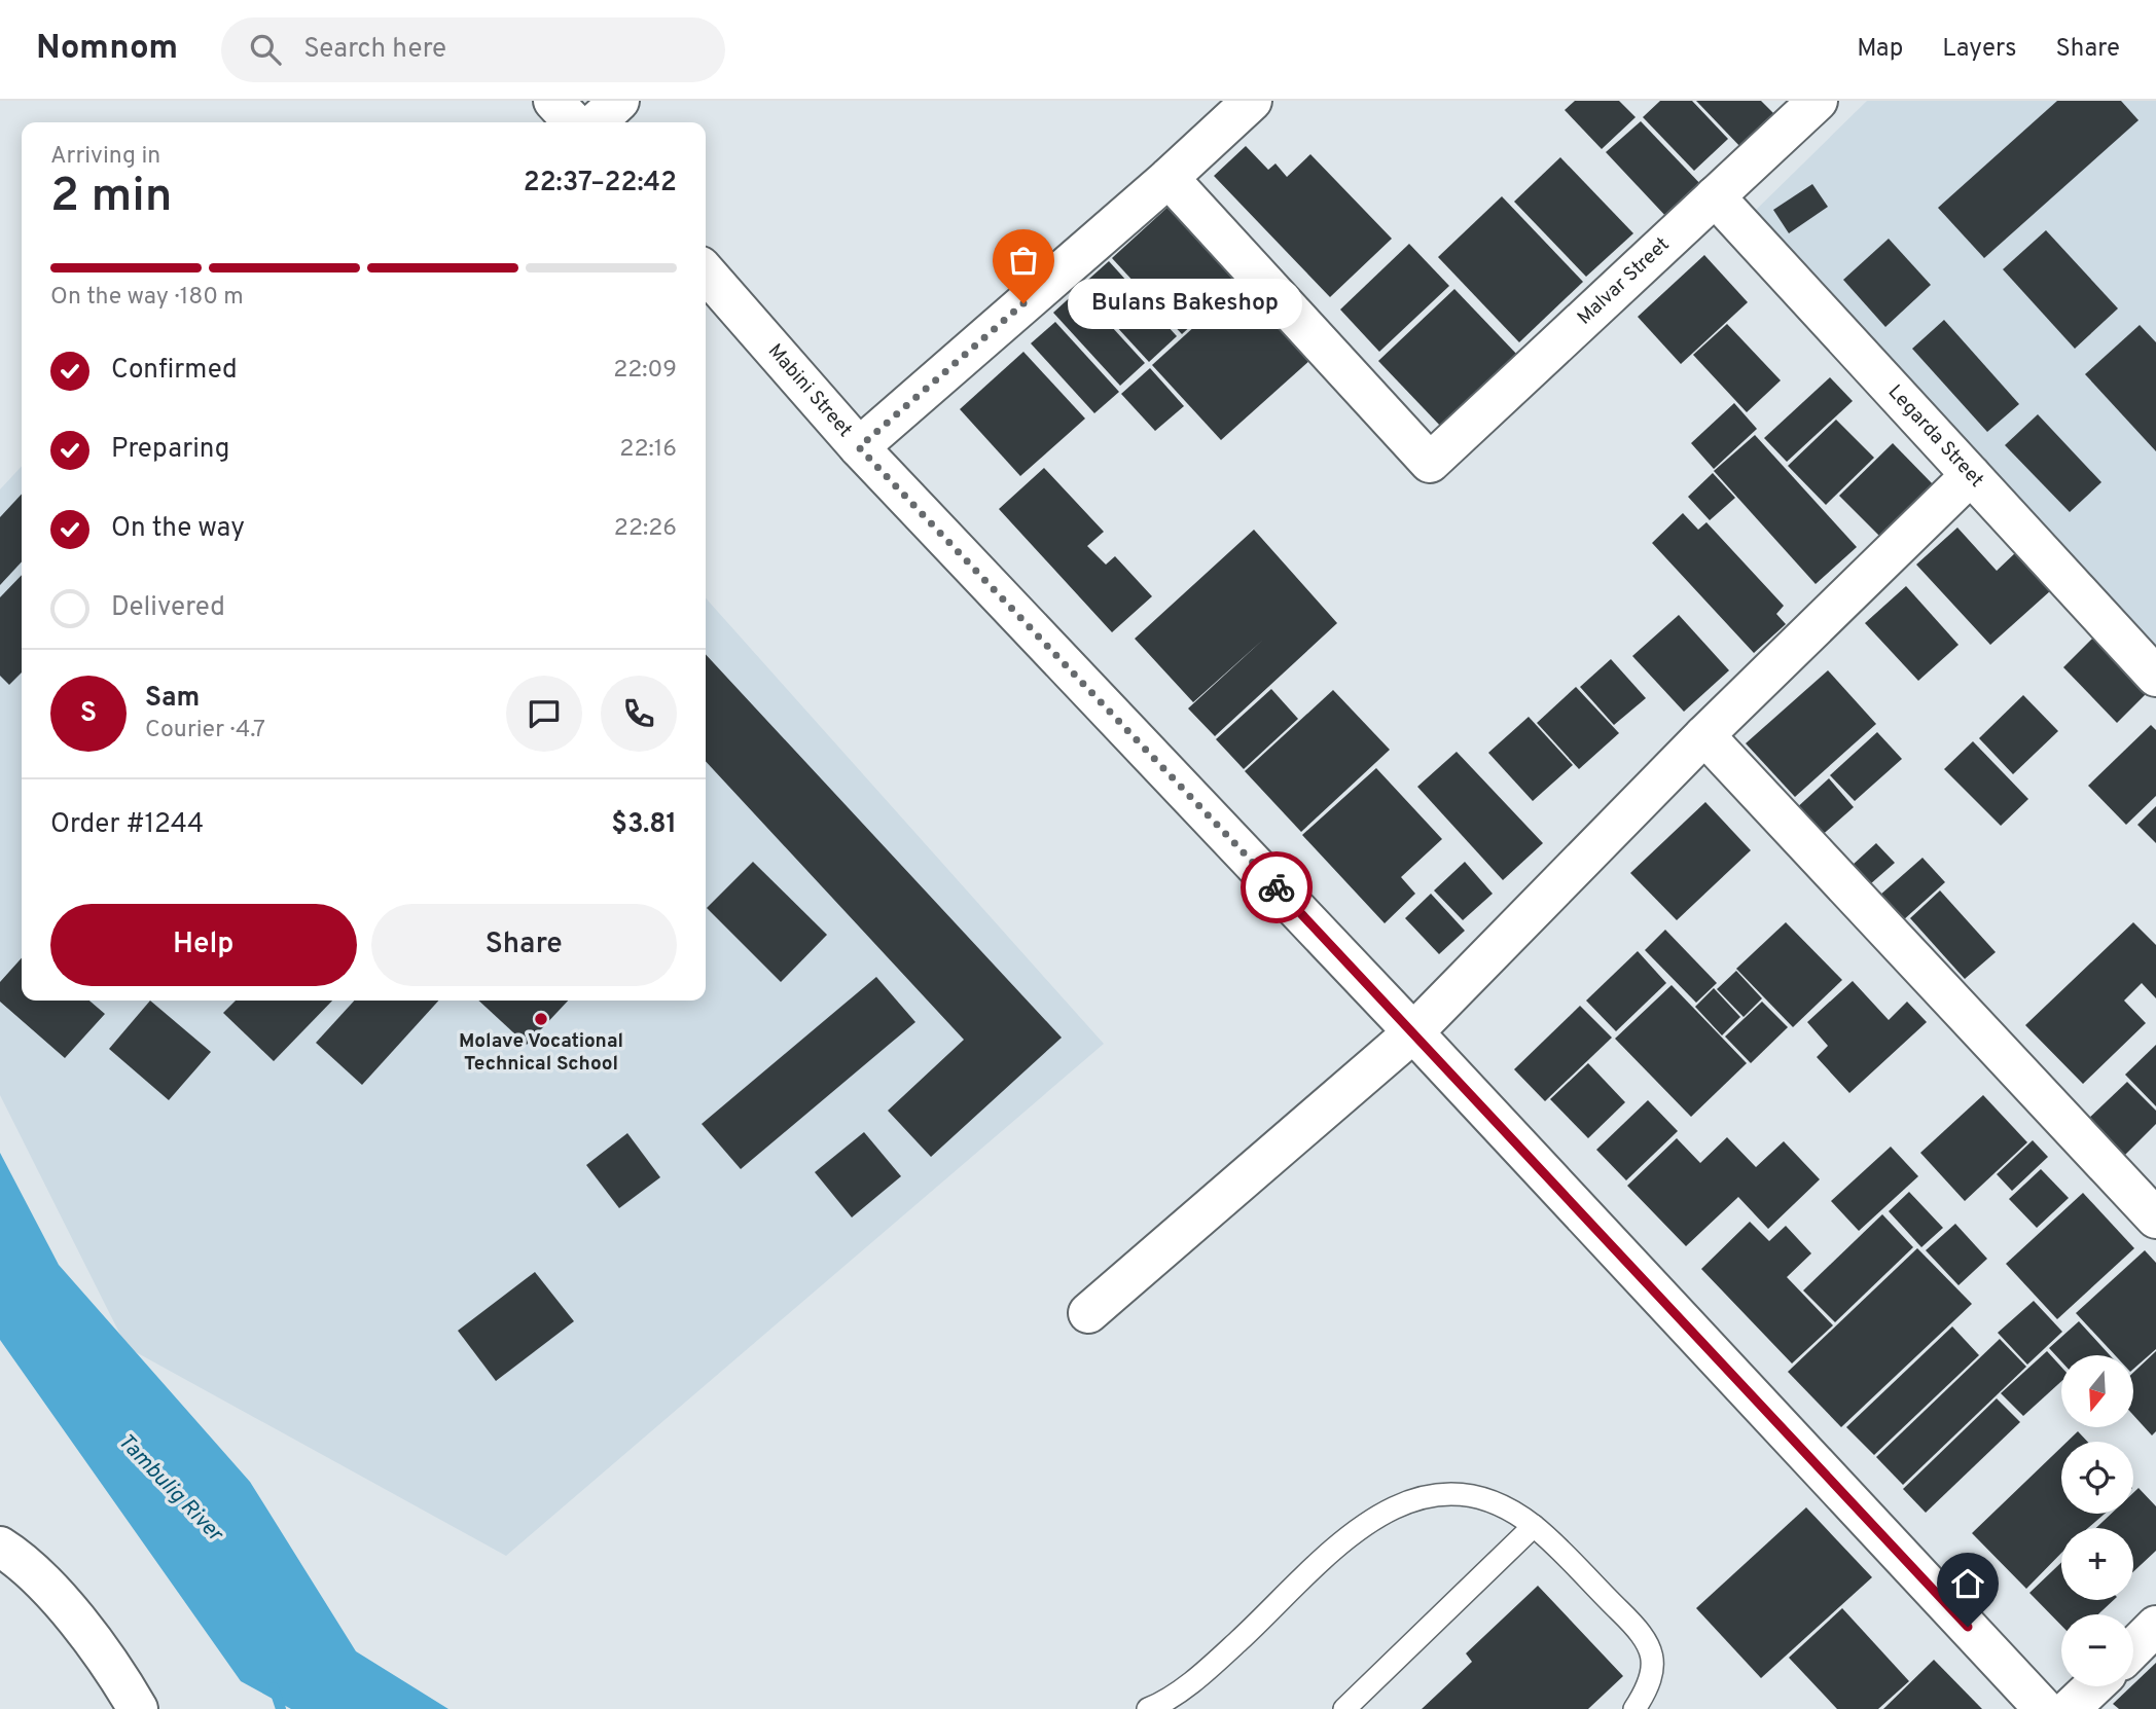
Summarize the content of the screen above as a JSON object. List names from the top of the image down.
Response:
{
  "streets": {
    "street": ["Malvar Street", "Mabini Street", "Legarda Street"]
  },
  "crossings": [
    ["Malvar Street", "Legarda Street"]
  ],
  "water": ["Tambulig River"],
  "places": ["Bulans Bakeshop", "Molave Vocational Technical School"],
  "north": "bottom",
  "page": {
    "header": "Nomnom",
    "search": "Search here",
    "nav": ["Map", "Layers", "Share"],
    "heading": ["2 min", "Arriving in", "22:37–22:42"],
    "panel": [
      "Sam",
      "Courier · 4.7",
      "Order #1244",
      "$3.81"
    ],
    "bar": "On the way · 180 m",
    "bubble": "Bulans Bakeshop",
    "list": [
      ["Confirmed", "22:09"],
      ["Preparing", "22:16"],
      ["On the way", "22:26"],
      "Delivered"
    ],
    "round": "S",
    "buttons": ["Help", "Share"],
    "map_buttons": ["+", "−"]
  }
}
